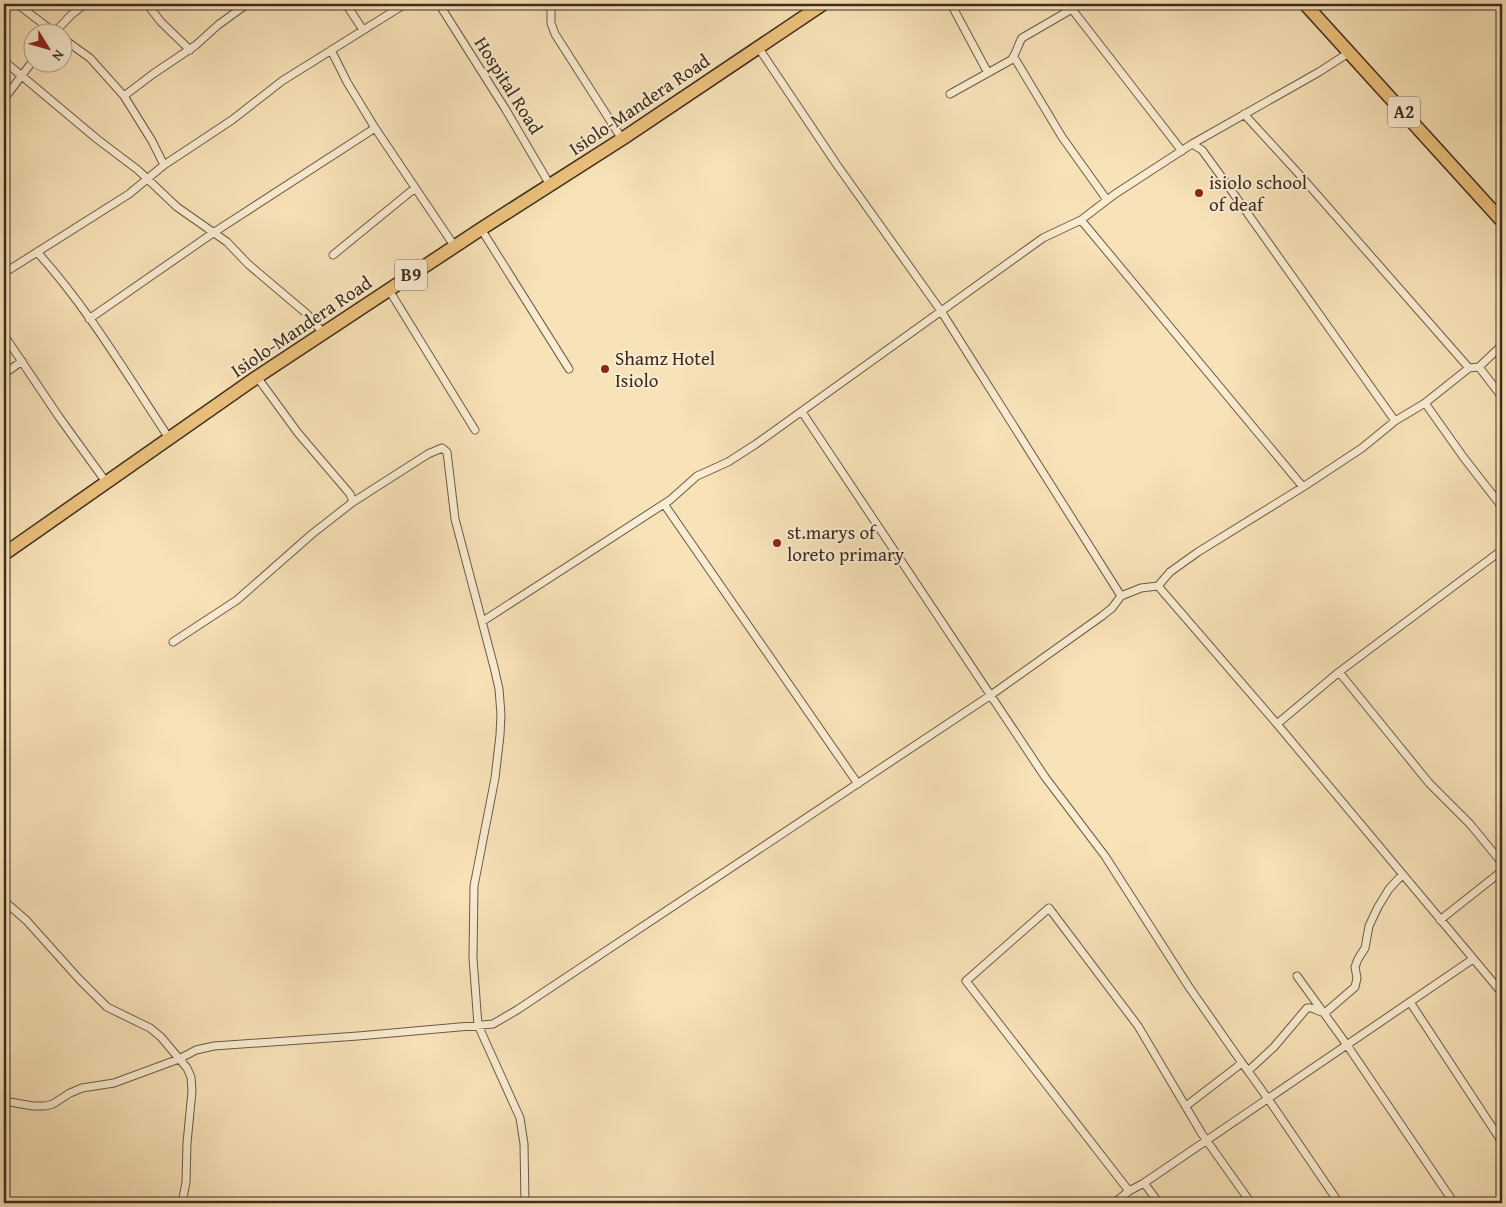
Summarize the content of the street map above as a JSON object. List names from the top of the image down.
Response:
{
  "streets": {
    "highway": ["Isiolo-Mandera Road", "A2", "B9"],
    "street": ["Hospital Road"]
  },
  "crossings": [
    ["Hospital Road", "Isiolo-Mandera Road"]
  ],
  "places": ["isiolo school of deaf", "Shamz Hotel Isiolo", "st.marys of loreto primary"],
  "north": "bottom right"
}
